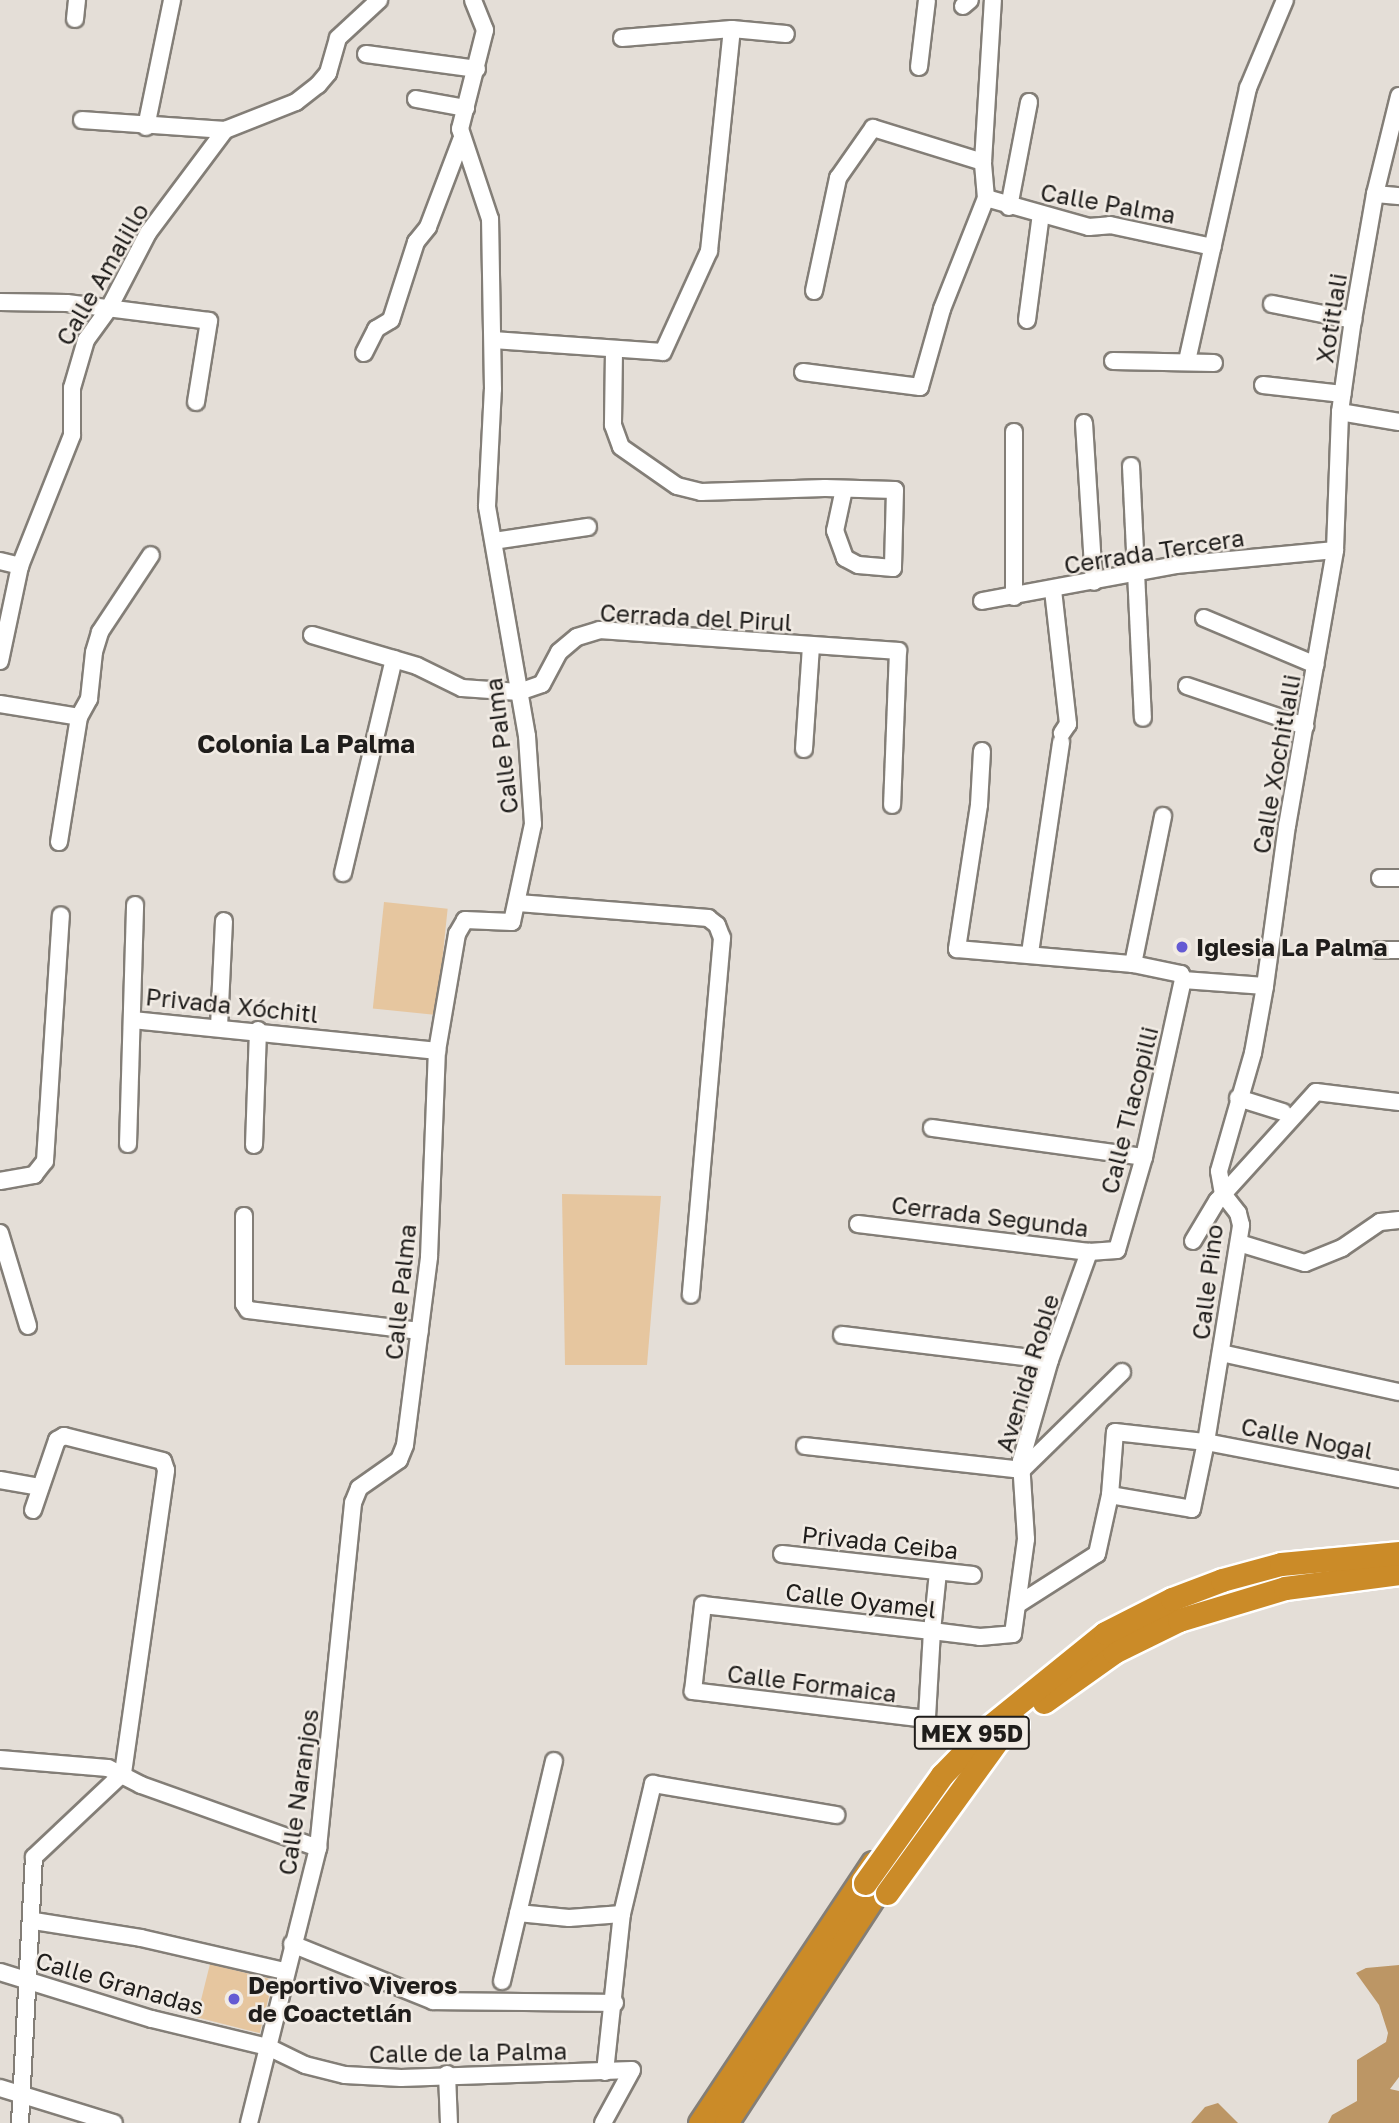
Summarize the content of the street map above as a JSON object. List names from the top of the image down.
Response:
{
  "streets": {
    "highway": ["MEX 95D"],
    "street": [
      "Calle Palma",
      "Calle Amalillo",
      "Xotitlali",
      "Cerrada Tercera",
      "Cerrada del Pirul",
      "Calle Xochitlalli",
      "Privada Xóchitl",
      "Calle Tlacopilli",
      "Cerrada Segunda",
      "Calle Pino",
      "Avenida Roble",
      "Calle Nogal",
      "Privada Ceiba",
      "Calle Oyamel",
      "Calle Formaica",
      "Calle Naranjos",
      "Calle Granadas",
      "Calle de la Palma"
    ]
  },
  "crossings": [
    ["Calle Palma", "Cerrada del Pirul"],
    ["Calle Palma", "Privada Xóchitl"],
    ["Calle Palma", "Calle Naranjos"],
    ["Xotitlali", "Cerrada Tercera"],
    ["Xotitlali", "Calle Xochitlalli"],
    ["Cerrada Tercera", "Calle Xochitlalli"],
    ["Calle Xochitlalli", "Calle Pino"],
    ["Calle Tlacopilli", "Cerrada Segunda"],
    ["Cerrada Segunda", "Avenida Roble"],
    ["Calle Pino", "Calle Nogal"],
    ["Avenida Roble", "Calle Oyamel"],
    ["Calle Oyamel", "Calle Formaica"],
    ["Calle Naranjos", "Calle Granadas"],
    ["Calle Naranjos", "Calle de la Palma"],
    ["Calle Granadas", "Calle de la Palma"]
  ],
  "districts": ["Colonia La Palma"],
  "places": ["Iglesia La Palma", "Deportivo Viveros de Coactetlán"]
}
